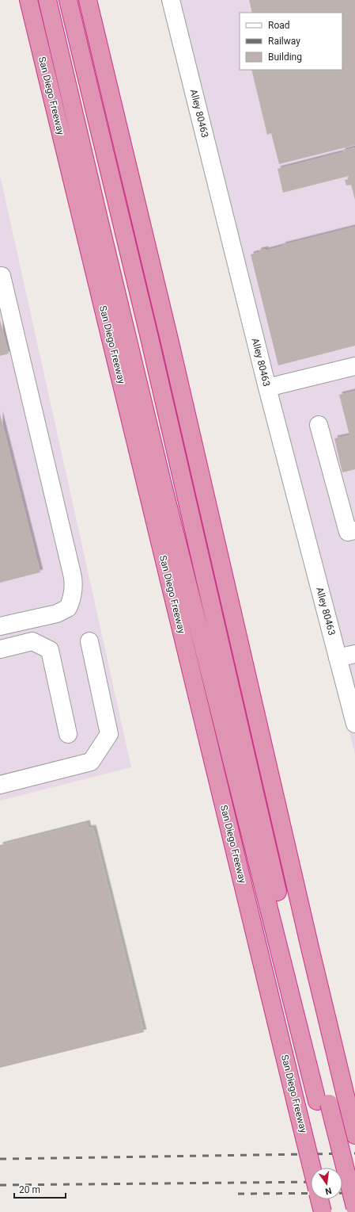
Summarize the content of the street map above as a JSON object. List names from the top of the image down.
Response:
{
  "streets": {
    "highway": ["San Diego Freeway"],
    "lane": ["Alley 80463"]
  },
  "legend": ["Road", "Railway", "Building"],
  "scale_bar": "20 m",
  "north": "bottom"
}
